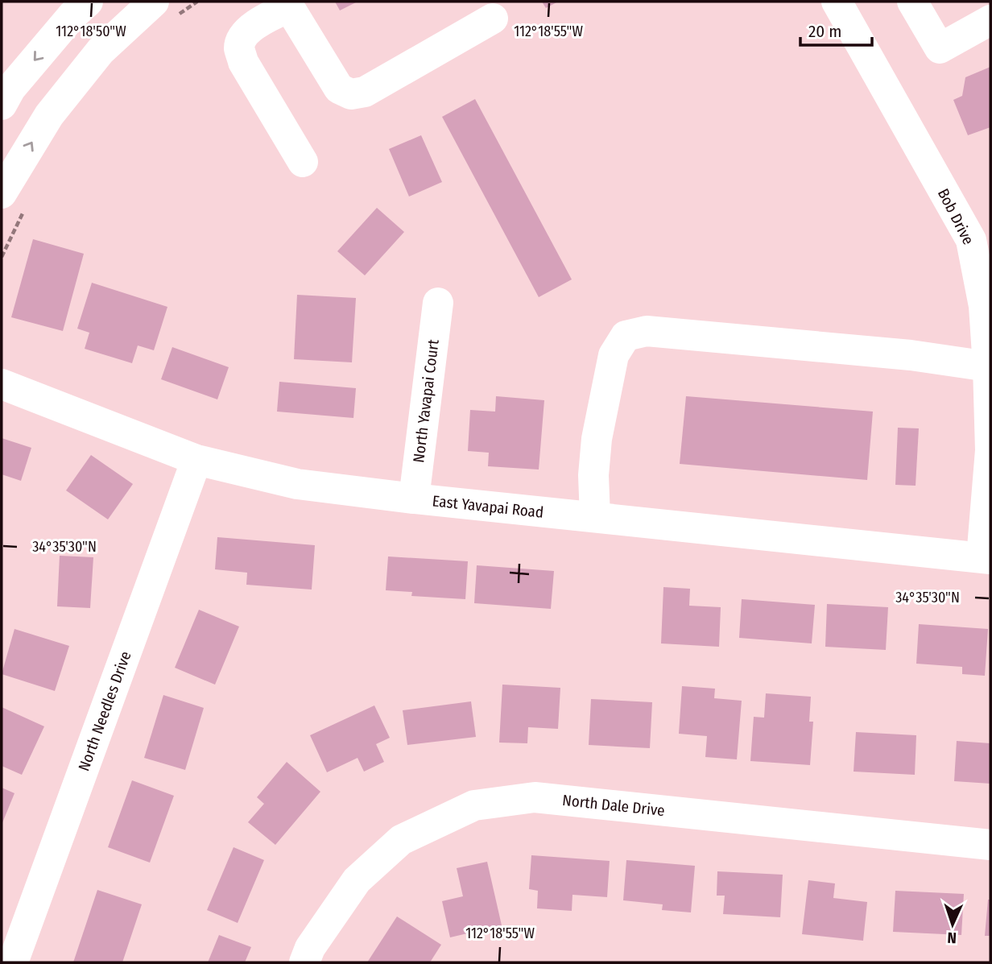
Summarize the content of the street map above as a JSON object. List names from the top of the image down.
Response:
{
  "streets": {
    "street": [
      "Bob Drive",
      "North Yavapai Court",
      "East Yavapai Road",
      "North Needles Drive",
      "North Dale Drive"
    ]
  },
  "crossings": [
    ["Bob Drive", "East Yavapai Road"],
    ["North Yavapai Court", "East Yavapai Road"],
    ["East Yavapai Road", "North Needles Drive"]
  ],
  "scale_bar": "20 m",
  "north": "bottom",
  "coordinates": ["112°18'50\"W", "112°18'55\"W", "34°35'30\"N"]
}
